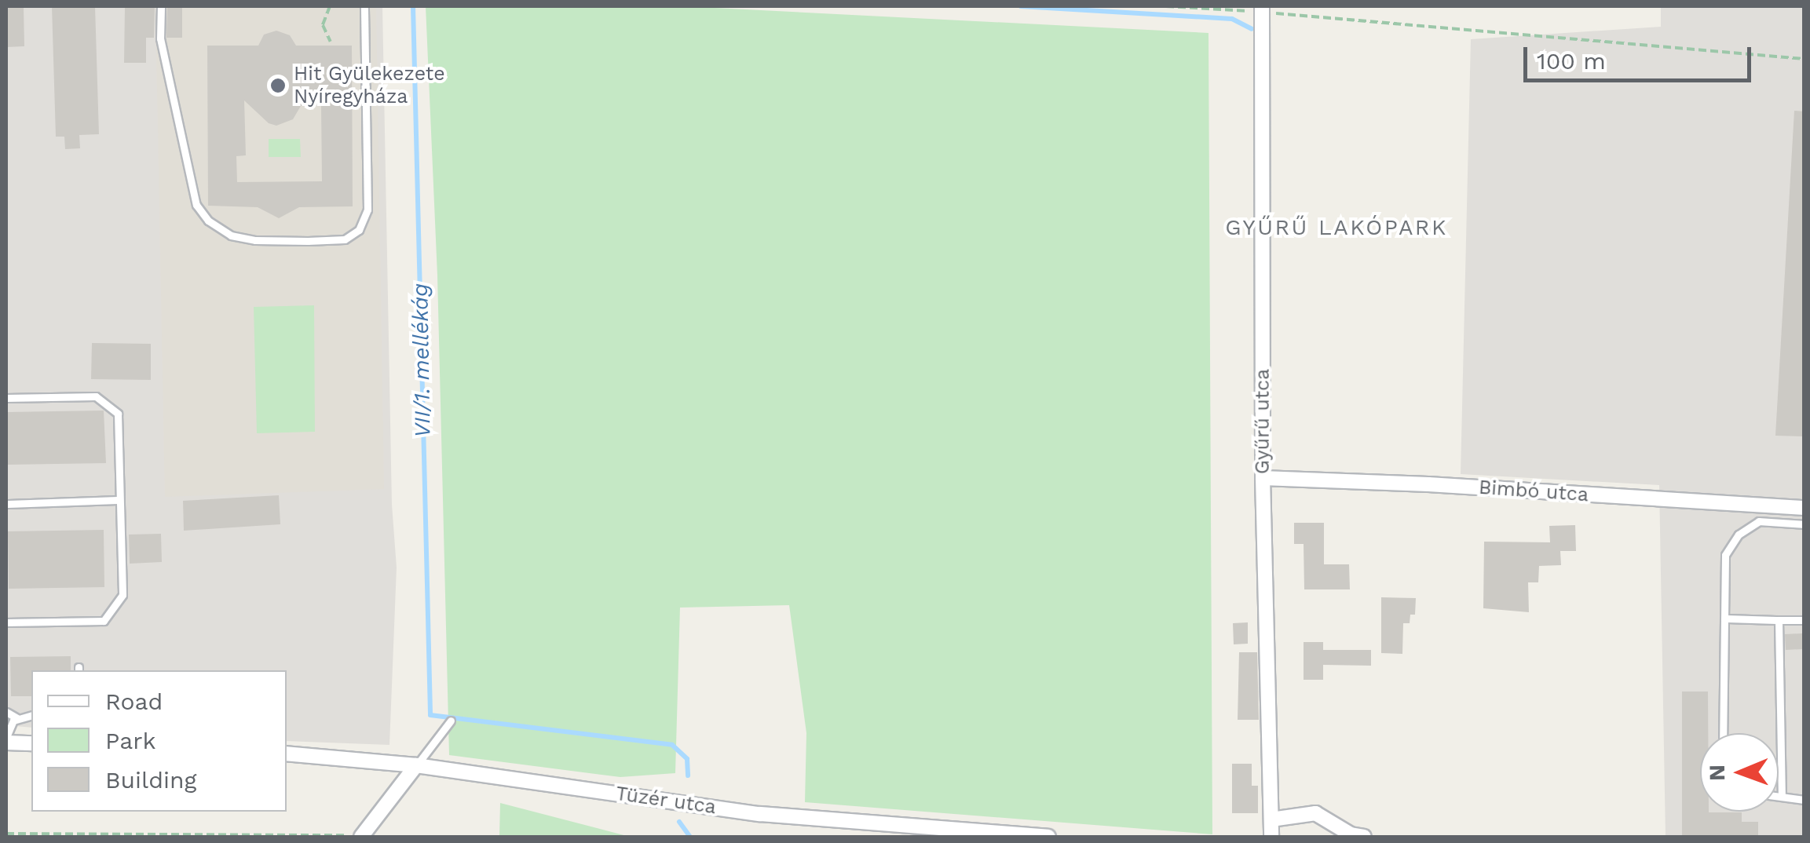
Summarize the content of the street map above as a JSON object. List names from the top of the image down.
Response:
{
  "streets": {
    "street": ["Gyűrű utca", "Bimbó utca", "Tüzér utca"]
  },
  "crossings": [
    ["Gyűrű utca", "Bimbó utca"]
  ],
  "districts": ["GYŰRŰ LAKÓPARK"],
  "water": ["VII/1. mellékág"],
  "places": ["Hit Gyülekezete Nyíregyháza"],
  "legend": ["Road", "Park", "Building"],
  "scale_bar": "100 m",
  "north": "left"
}
